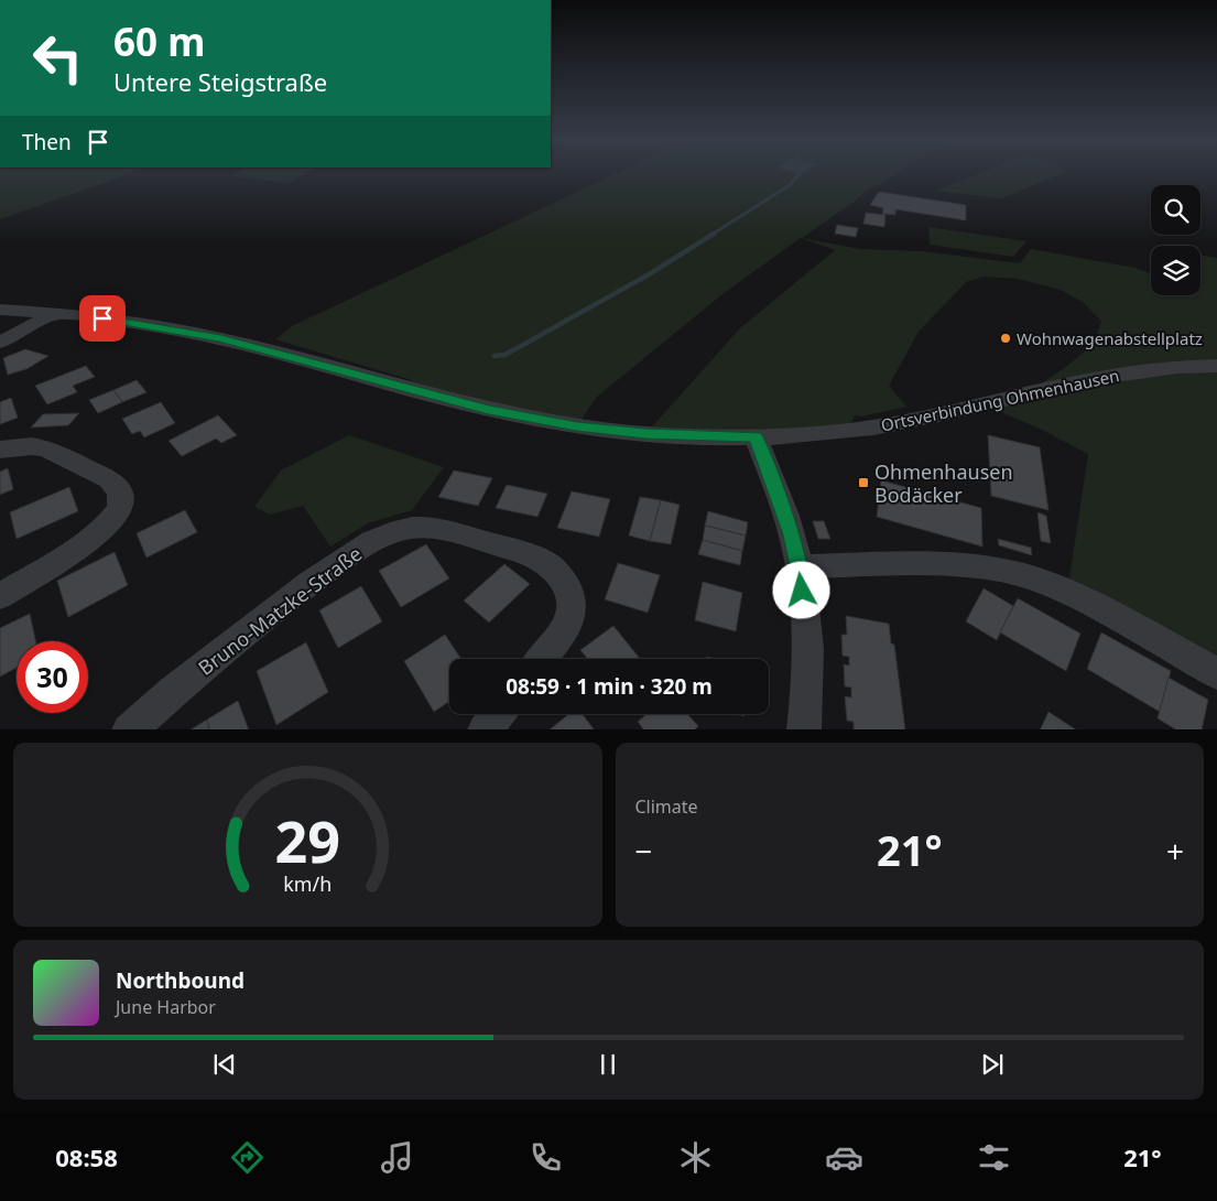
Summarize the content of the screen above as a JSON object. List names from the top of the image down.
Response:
{
  "streets": {
    "street": ["Ortsverbindung Ohmenhausen", "Bruno-Matzke-Straße"]
  },
  "places": {
    "other": ["Wohnwagenabstellplatz"],
    "transit": ["Ohmenhausen Bodäcker"]
  },
  "page": {
    "turn": ["60 m", "Untere Steigstraße"],
    "then": "Then",
    "limit": "30",
    "trip": "08:59 · 1 min · 320 m",
    "tile": "Climate",
    "heat": ["−", "21°", "+"],
    "song": ["Northbound", "June Harbor"],
    "tabs": ["08:58", "21°"],
    "gauge": ["29", "km/h"]
  }
}
